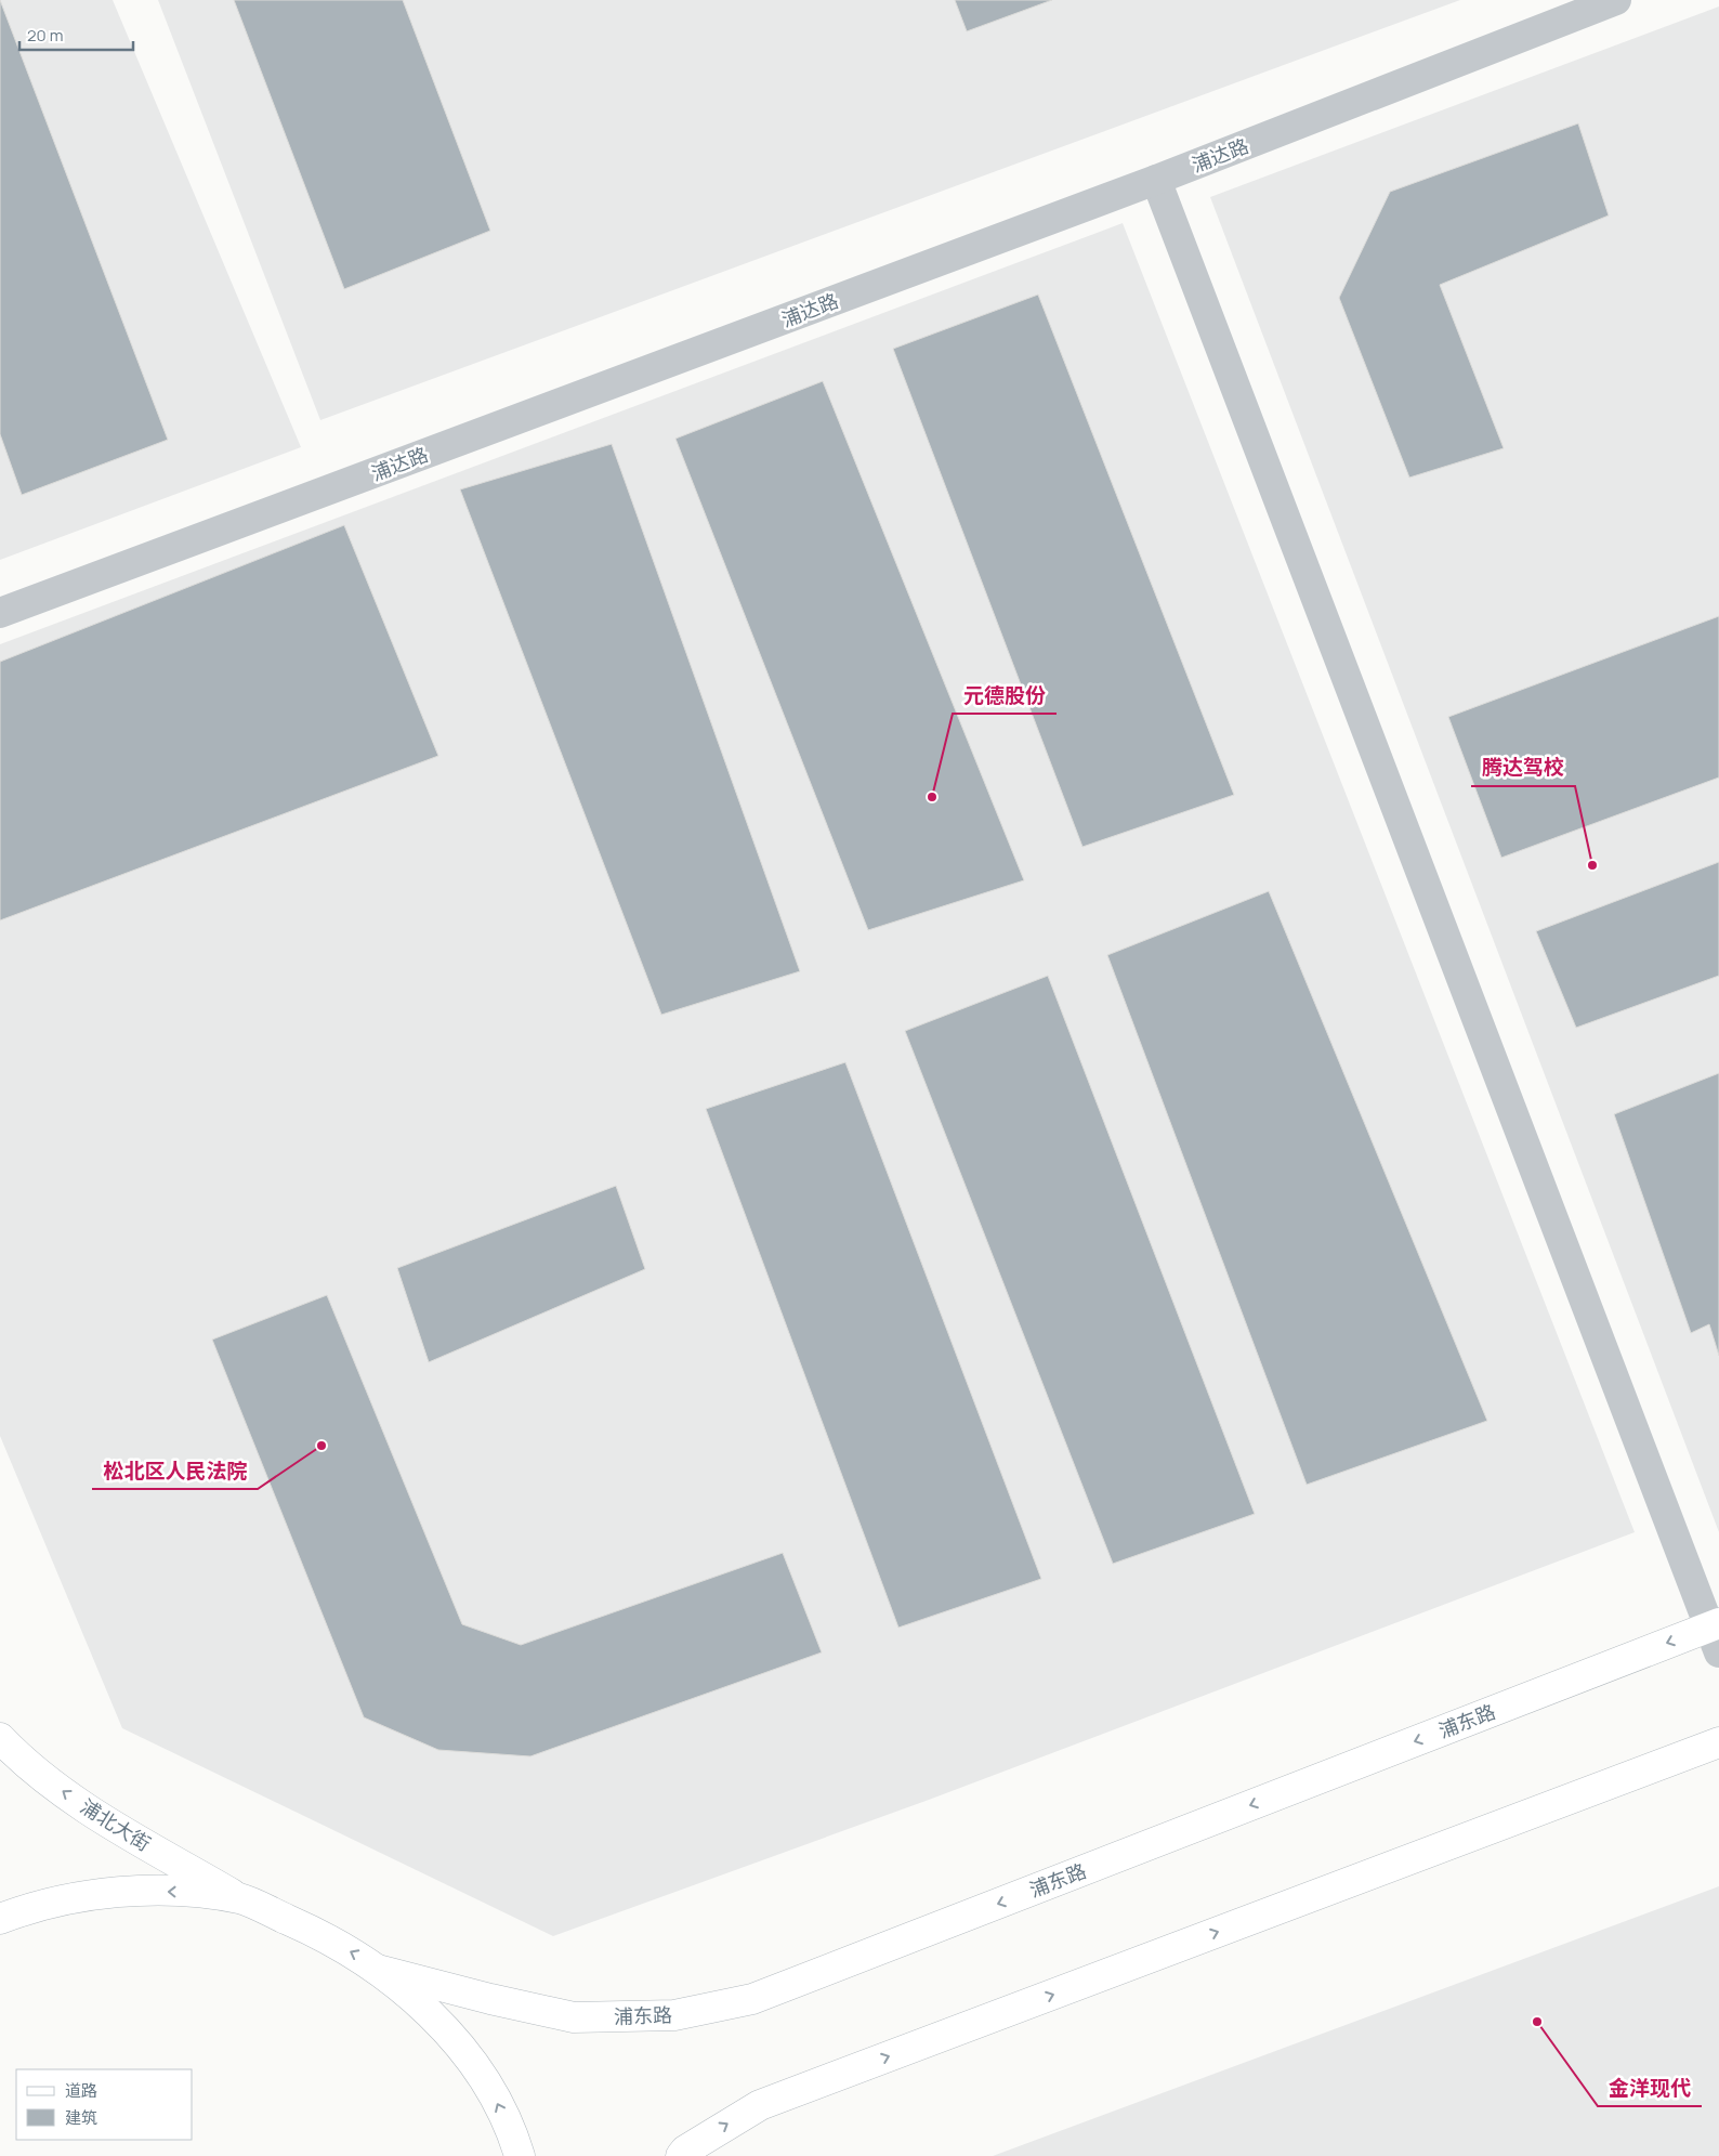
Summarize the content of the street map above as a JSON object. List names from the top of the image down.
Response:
{
  "streets": {
    "main road": ["浦东路", "浦北大街"],
    "street": ["浦达路"]
  },
  "one_way": ["浦北大街"],
  "places": [
    "元德股份",
    "腾达驾校",
    "松北区人民法院",
    "金洋现代"
  ],
  "legend": ["道路", "建筑"],
  "scale_bar": "20 m"
}
